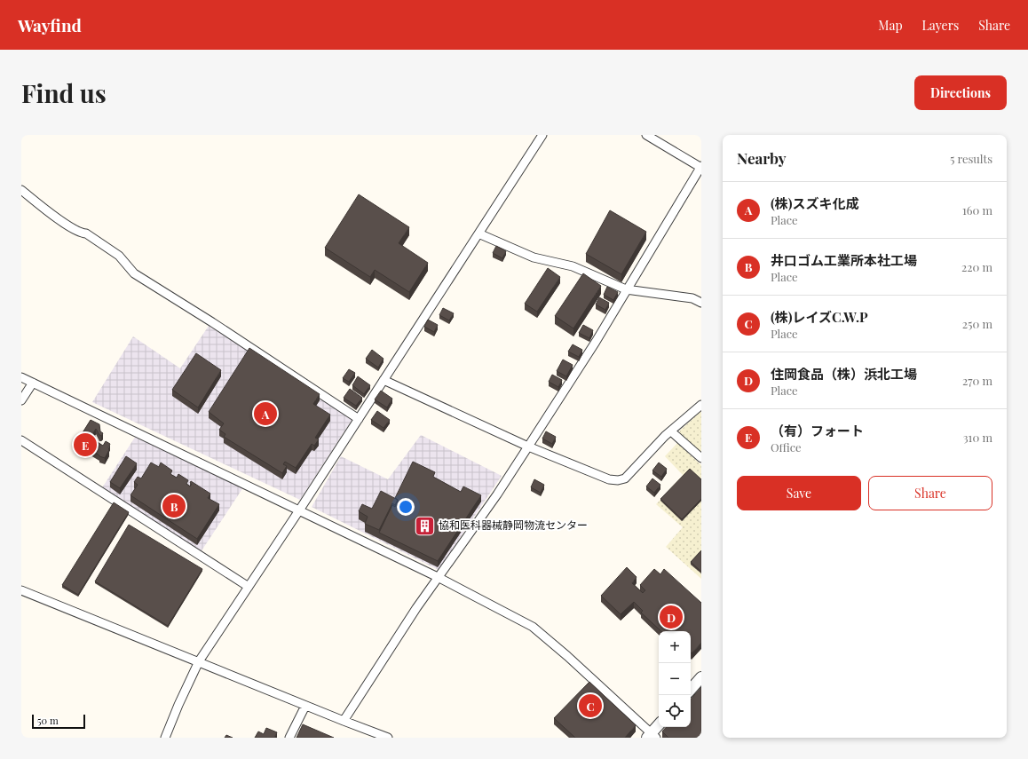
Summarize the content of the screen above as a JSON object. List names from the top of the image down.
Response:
{
  "places": {
    "building": ["協和医科器械静岡物流センター"]
  },
  "scale_bar": "50 m",
  "page": {
    "header": "Wayfind",
    "nav": ["Map", "Layers", "Share"],
    "buttons": [
      "Directions",
      ["Save", "Share"]
    ],
    "title": "Find us",
    "heading": ["Nearby", "5 results"],
    "list": [
      {
        "mark": "A",
        "name": "(株)スズキ化成",
        "note": "Place",
        "value": "160 m"
      },
      {
        "mark": "B",
        "name": "井口ゴム工業所本社工場",
        "note": "Place",
        "value": "220 m"
      },
      {
        "mark": "C",
        "name": "(株)レイズC.W.P",
        "note": "Place",
        "value": "250 m"
      },
      {
        "mark": "D",
        "name": "住岡食品（株）浜北工場",
        "note": "Place",
        "value": "270 m"
      },
      {
        "mark": "E",
        "name": "（有）フォート",
        "note": "Office",
        "value": "310 m"
      }
    ],
    "pins": [
      "A",
      "E",
      "B",
      "D",
      "C"
    ],
    "map_buttons": ["+", "−"],
    "scale": "50 m"
  }
}
